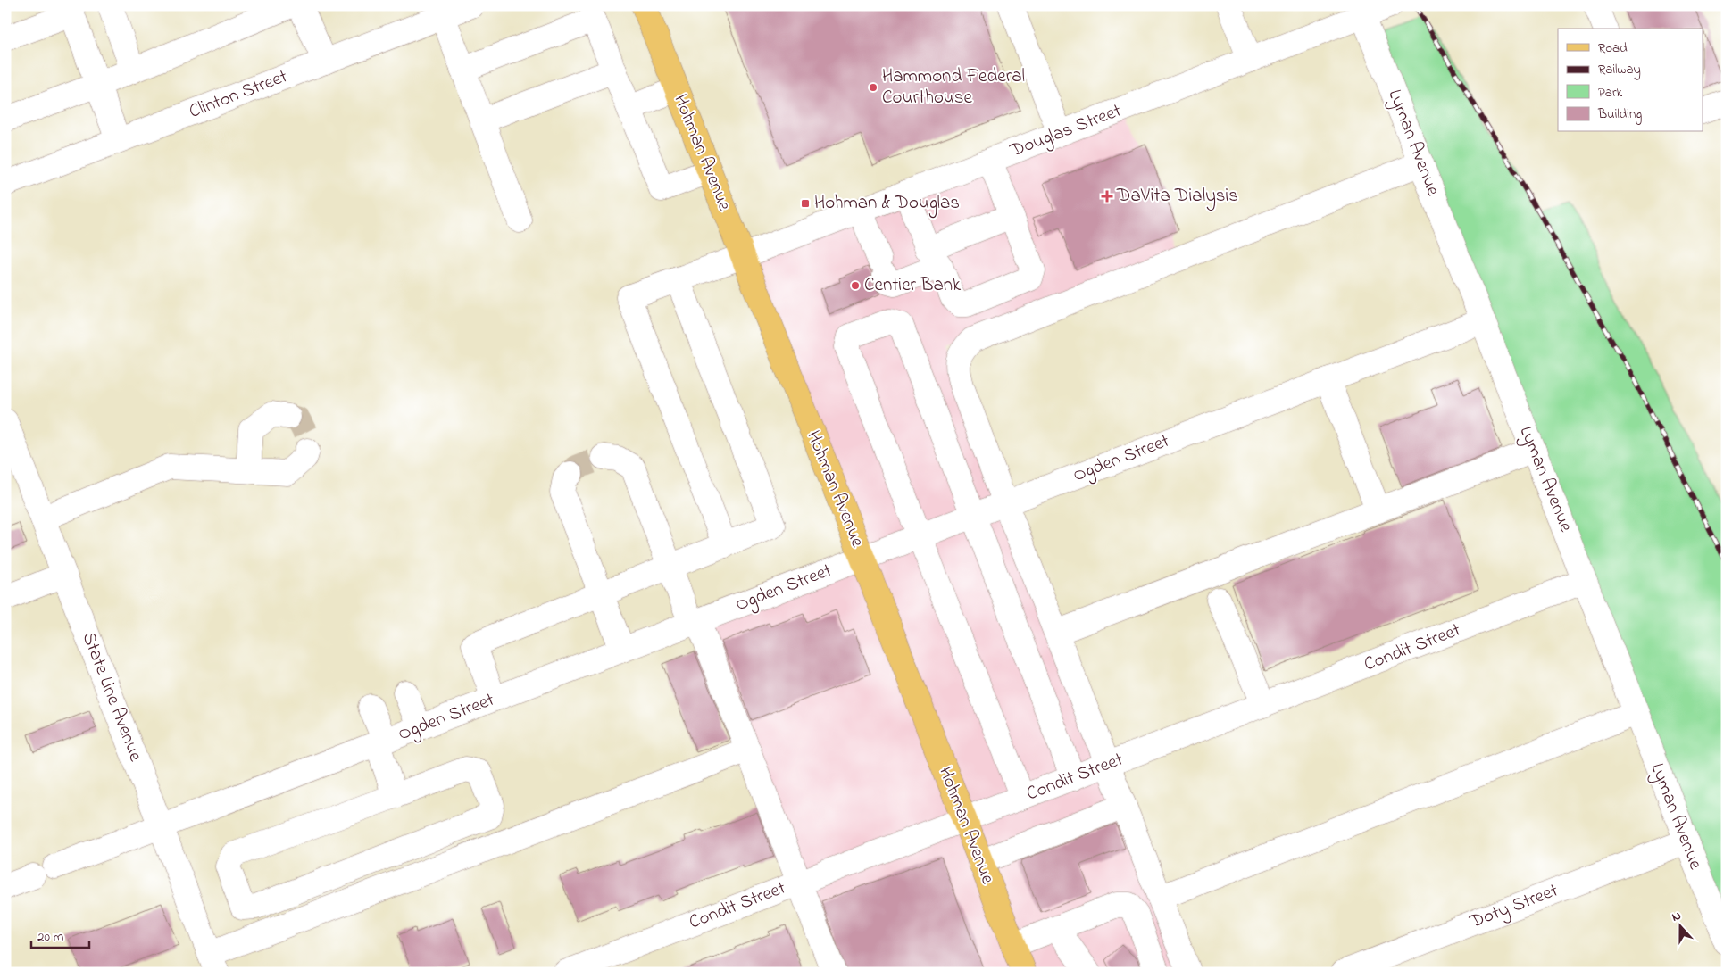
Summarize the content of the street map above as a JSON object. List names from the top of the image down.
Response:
{
  "streets": {
    "main road": ["Hohman Avenue"],
    "street": [
      "Clinton Street",
      "Douglas Street",
      "Lyman Avenue",
      "Ogden Street",
      "Condit Street",
      "State Line Avenue",
      "Doty Street"
    ]
  },
  "crossings": [
    ["Douglas Street", "Lyman Avenue"],
    ["Douglas Street", "Hohman Avenue"],
    ["Lyman Avenue", "Ogden Street"],
    ["Lyman Avenue", "Condit Street"],
    ["Lyman Avenue", "Doty Street"],
    ["Hohman Avenue", "Ogden Street"],
    ["Hohman Avenue", "Condit Street"],
    ["Ogden Street", "State Line Avenue"]
  ],
  "places": {
    "other": ["Hammond Federal Courthouse", "Centier Bank"],
    "health": ["DaVita Dialysis"],
    "transit": ["Hohman & Douglas"]
  },
  "legend": [
    "Road",
    "Railway",
    "Park",
    "Building"
  ],
  "scale_bar": "20 m",
  "north": "top"
}
